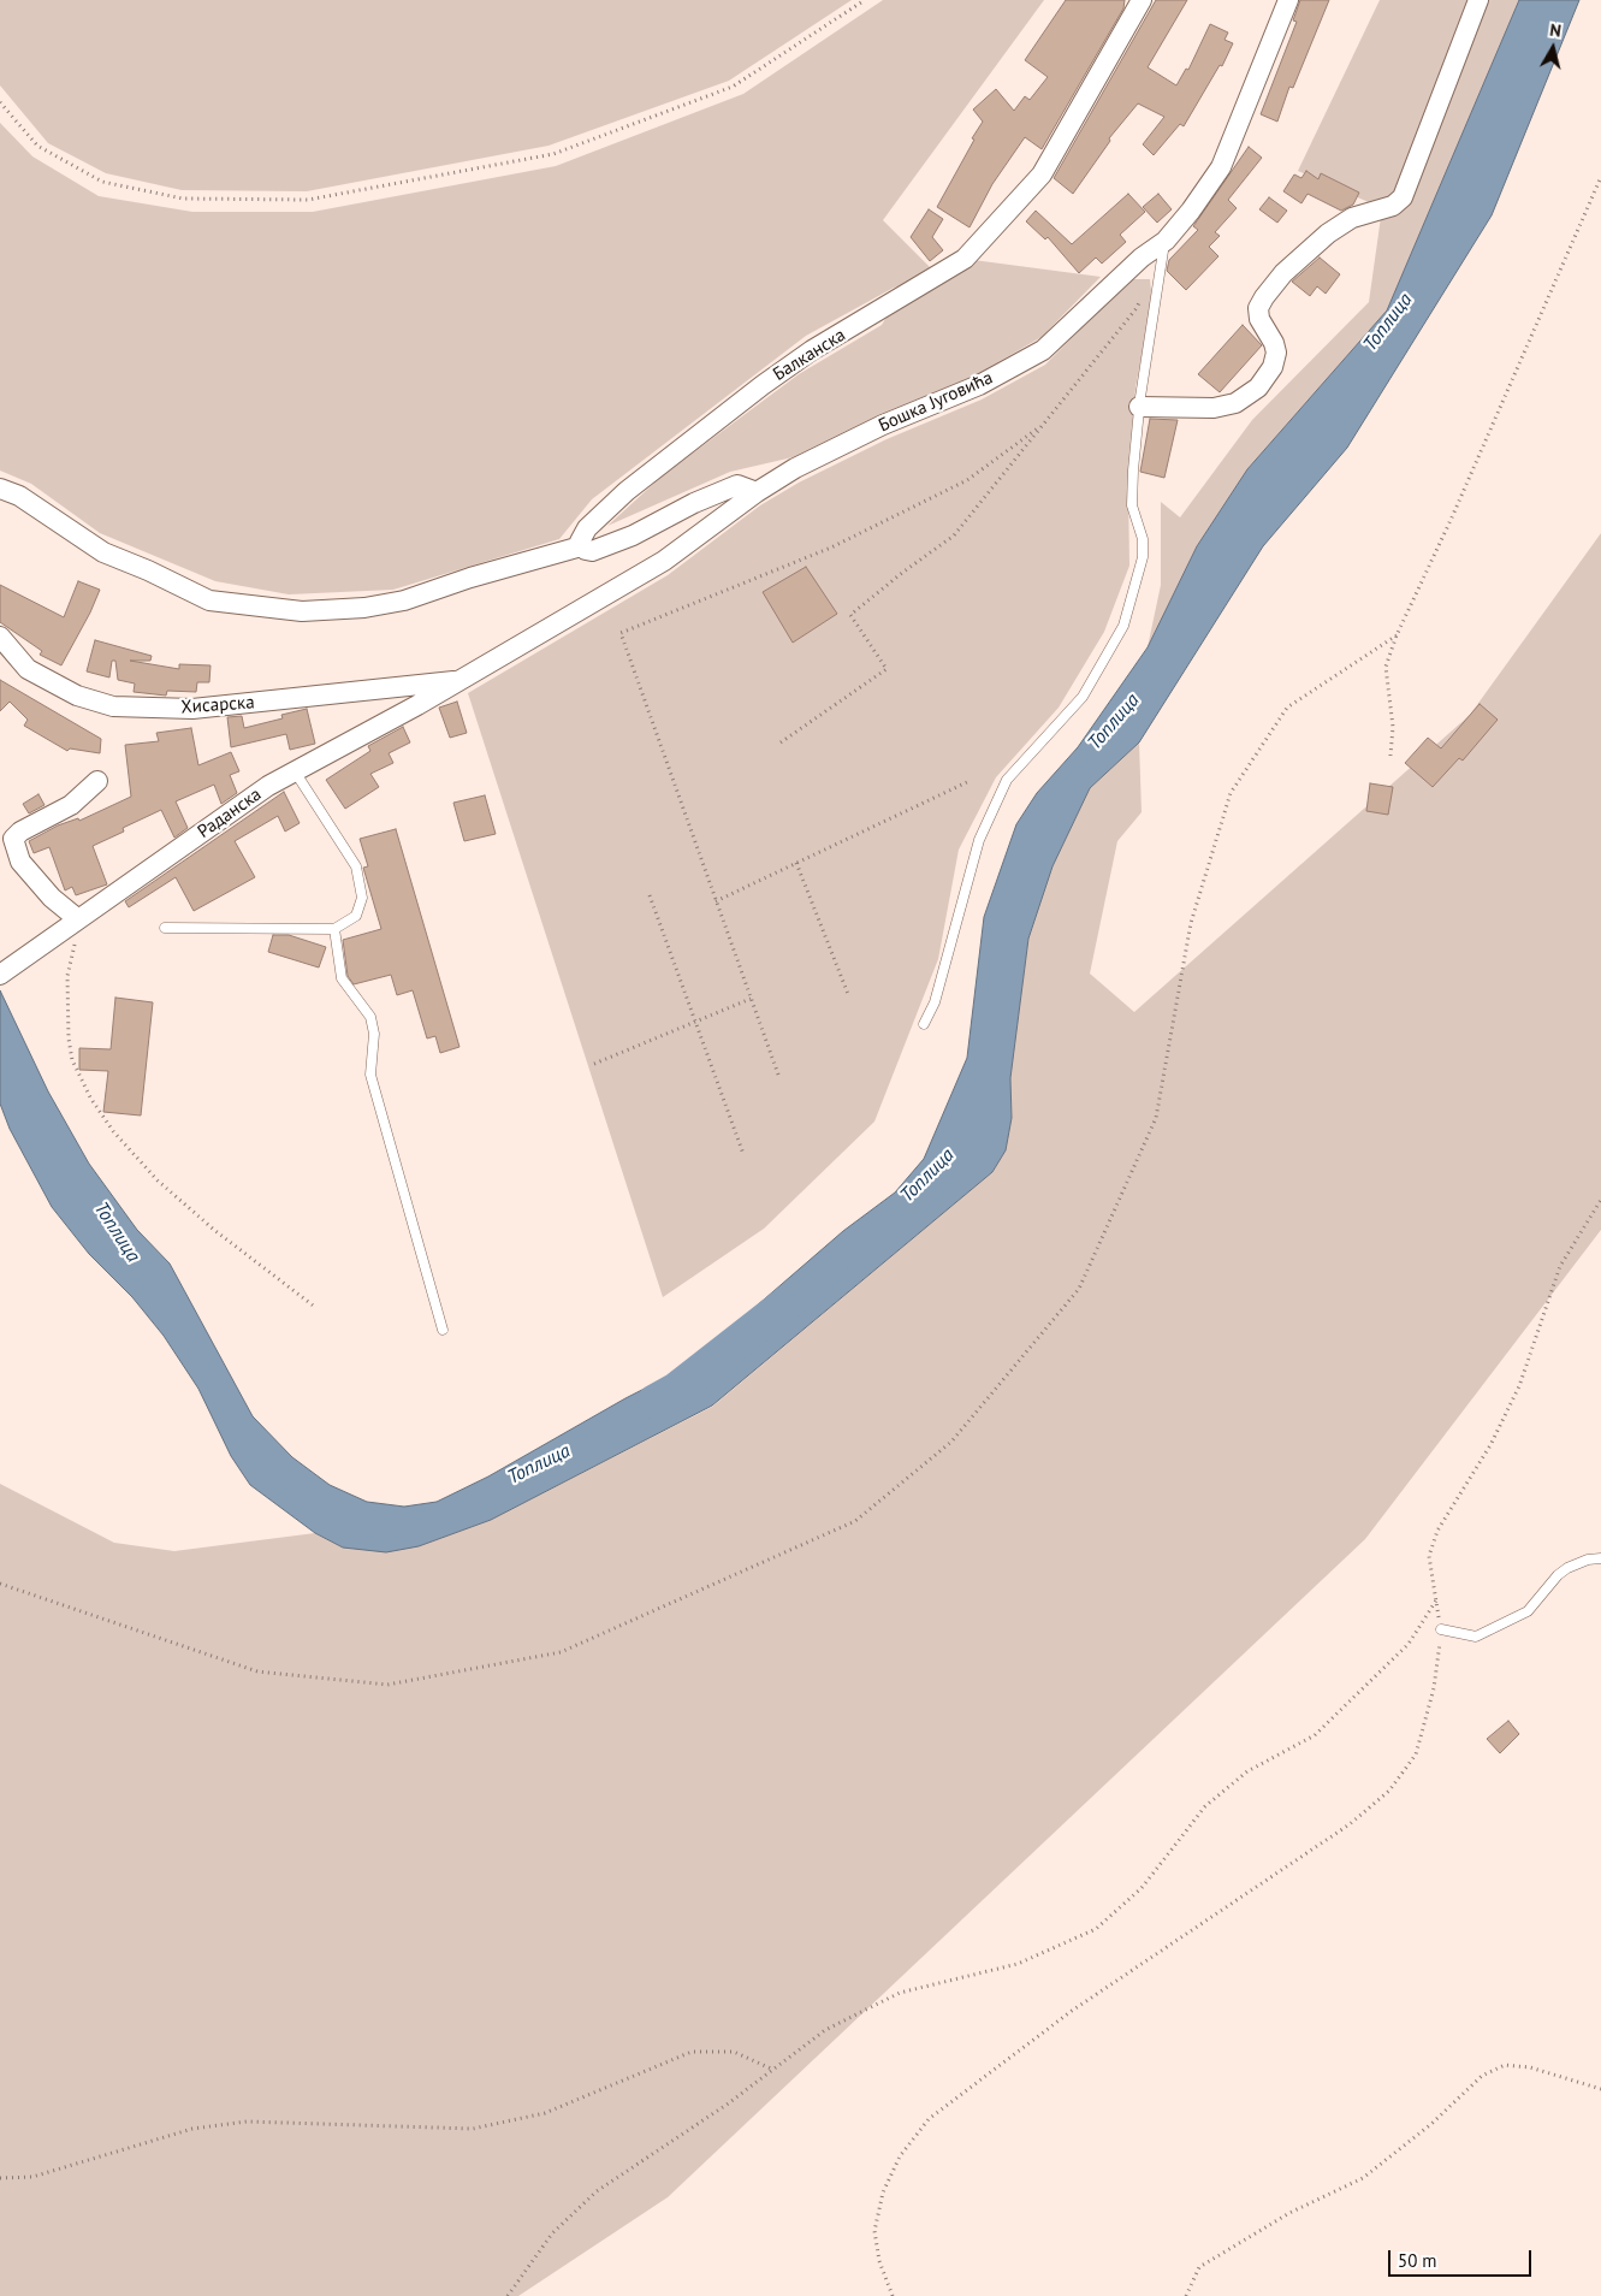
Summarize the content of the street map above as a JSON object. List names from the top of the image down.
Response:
{
  "streets": {
    "street": [
      "Балканска",
      "Бошка Југовића",
      "Хисарска",
      "Раданска"
    ]
  },
  "crossings": [
    ["Бошка Југовића", "Хисарска"],
    ["Бошка Југовића", "Раданска"],
    ["Хисарска", "Раданска"]
  ],
  "water": ["Топлица"],
  "scale_bar": "50 m",
  "north": "top"
}
